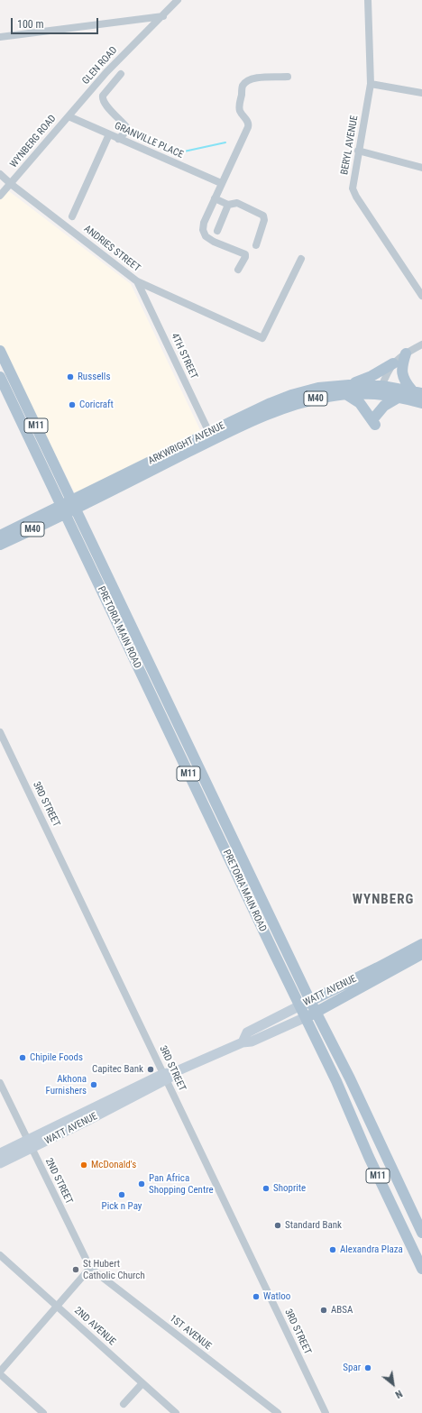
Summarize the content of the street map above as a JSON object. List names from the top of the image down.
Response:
{
  "streets": {
    "main road": [
      "M40",
      "M11",
      "ARKWRIGHT AVENUE",
      "PRETORIA MAIN ROAD",
      "WATT AVENUE"
    ],
    "street": [
      "GLEN ROAD",
      "GRANVILLE PLACE",
      "WYNBERG ROAD",
      "BERYL AVENUE",
      "ANDRIES STREET",
      "4TH STREET",
      "3RD STREET",
      "2ND STREET",
      "2ND AVENUE",
      "1ST AVENUE"
    ]
  },
  "crossings": [
    ["GLEN ROAD", "GRANVILLE PLACE"],
    ["GLEN ROAD", "WYNBERG ROAD"],
    ["GRANVILLE PLACE", "WYNBERG ROAD"],
    ["WYNBERG ROAD", "ANDRIES STREET"],
    ["ANDRIES STREET", "4TH STREET"],
    ["4TH STREET", "ARKWRIGHT AVENUE"],
    ["M40", "ARKWRIGHT AVENUE"],
    ["M11", "ARKWRIGHT AVENUE"],
    ["M11", "PRETORIA MAIN ROAD"],
    ["ARKWRIGHT AVENUE", "PRETORIA MAIN ROAD"],
    ["PRETORIA MAIN ROAD", "WATT AVENUE"],
    ["3RD STREET", "WATT AVENUE"],
    ["WATT AVENUE", "2ND STREET"],
    ["2ND STREET", "1ST AVENUE"]
  ],
  "districts": ["WYNBERG"],
  "places": [
    "Russells",
    "Coricraft",
    "Chipile Foods",
    "Capitec Bank",
    "Akhona Furnishers",
    "McDonald's",
    "Pan Africa Shopping Centre",
    "Shoprite",
    "Pick n Pay",
    "Standard Bank",
    "Alexandra Plaza",
    "St Hubert Catholic Church",
    "Watloo",
    "ABSA",
    "Spar"
  ],
  "scale_bar": "100 m",
  "north": "bottom right"
}
